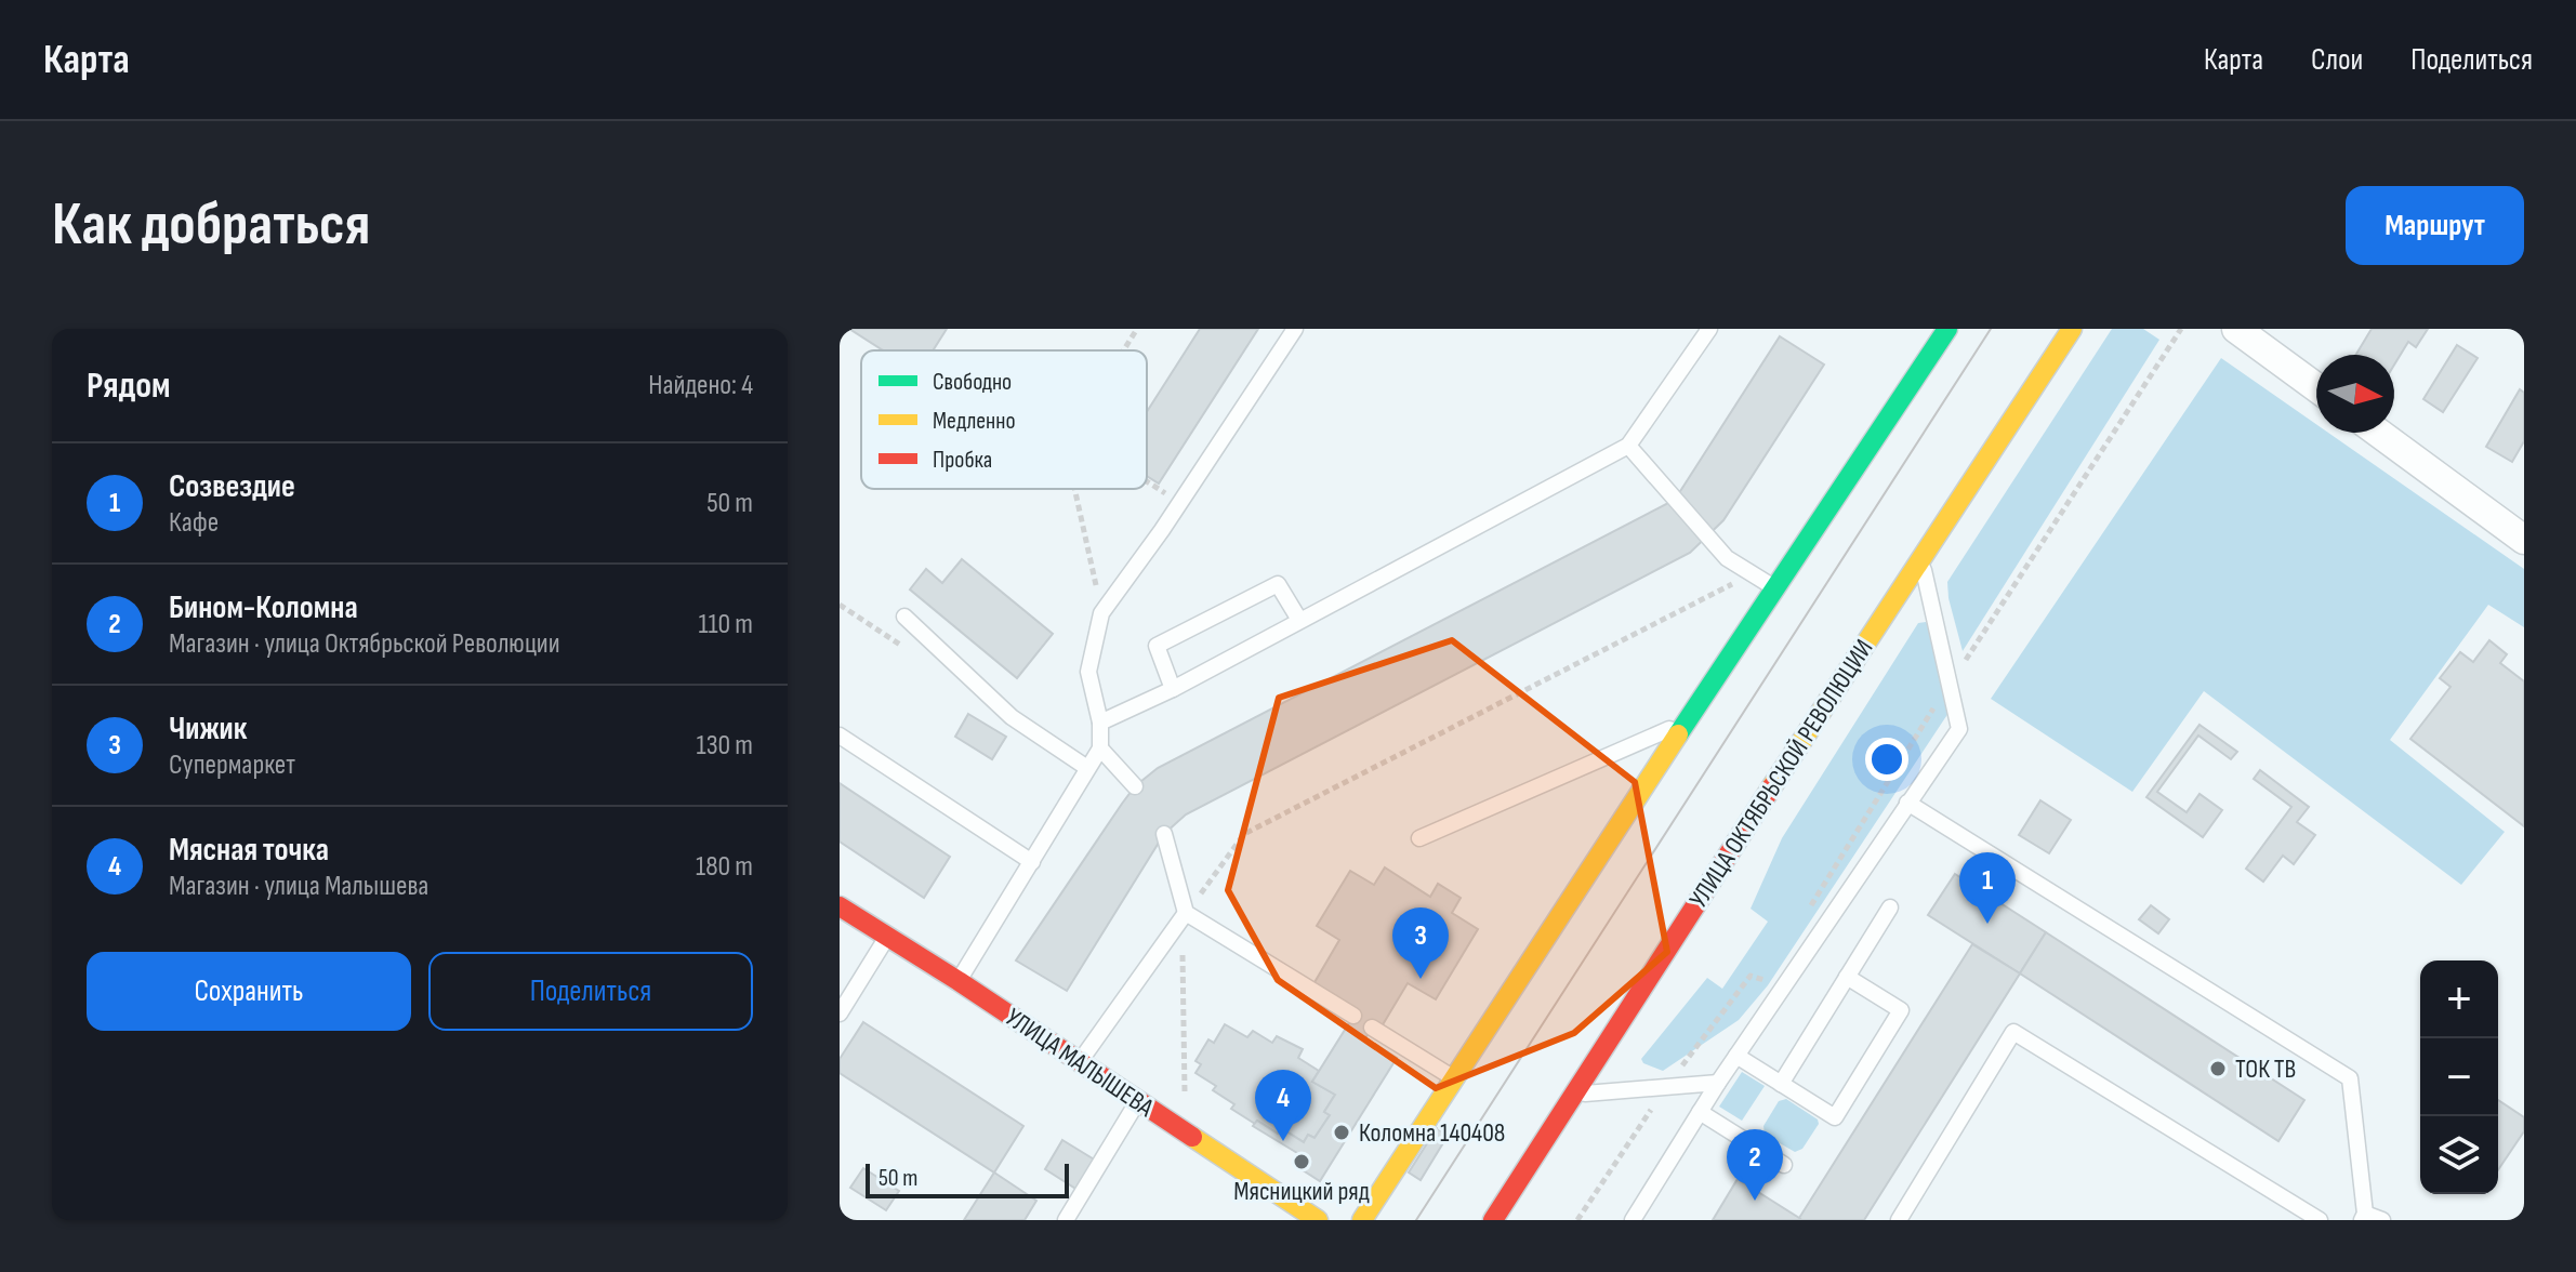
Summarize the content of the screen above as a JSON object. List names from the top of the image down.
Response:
{
  "streets": {
    "street": ["УЛИЦА ОКТЯБРЬСКОЙ РЕВОЛЮЦИИ", "УЛИЦА МАЛЫШЕВА"]
  },
  "places": ["ТОК ТВ", "Коломна 140408", "Мясницкий ряд"],
  "legend": ["Свободно", "Медленно", "Пробка"],
  "scale_bar": "50 m",
  "north": "right",
  "page": {
    "header": "Карта",
    "nav": ["Карта", "Слои", "Поделиться"],
    "buttons": [
      "Маршрут",
      ["Сохранить", "Поделиться"]
    ],
    "title": "Как добраться",
    "heading": ["Рядом", "Найдено: 4"],
    "list": [
      {
        "mark": "1",
        "name": "Созвездие",
        "note": "Кафе",
        "value": "50 m"
      },
      {
        "mark": "2",
        "name": "Бином-Коломна",
        "note": "Магазин · улица Октябрьской Революции",
        "value": "110 m"
      },
      {
        "mark": "3",
        "name": "Чижик",
        "note": "Супермаркет",
        "value": "130 m"
      },
      {
        "mark": "4",
        "name": "Мясная точка",
        "note": "Магазин · улица Малышева",
        "value": "180 m"
      }
    ],
    "pins": [
      "1",
      "3",
      "4",
      "2"
    ],
    "map_buttons": ["+", "−"],
    "scale": "50 m"
  }
}
